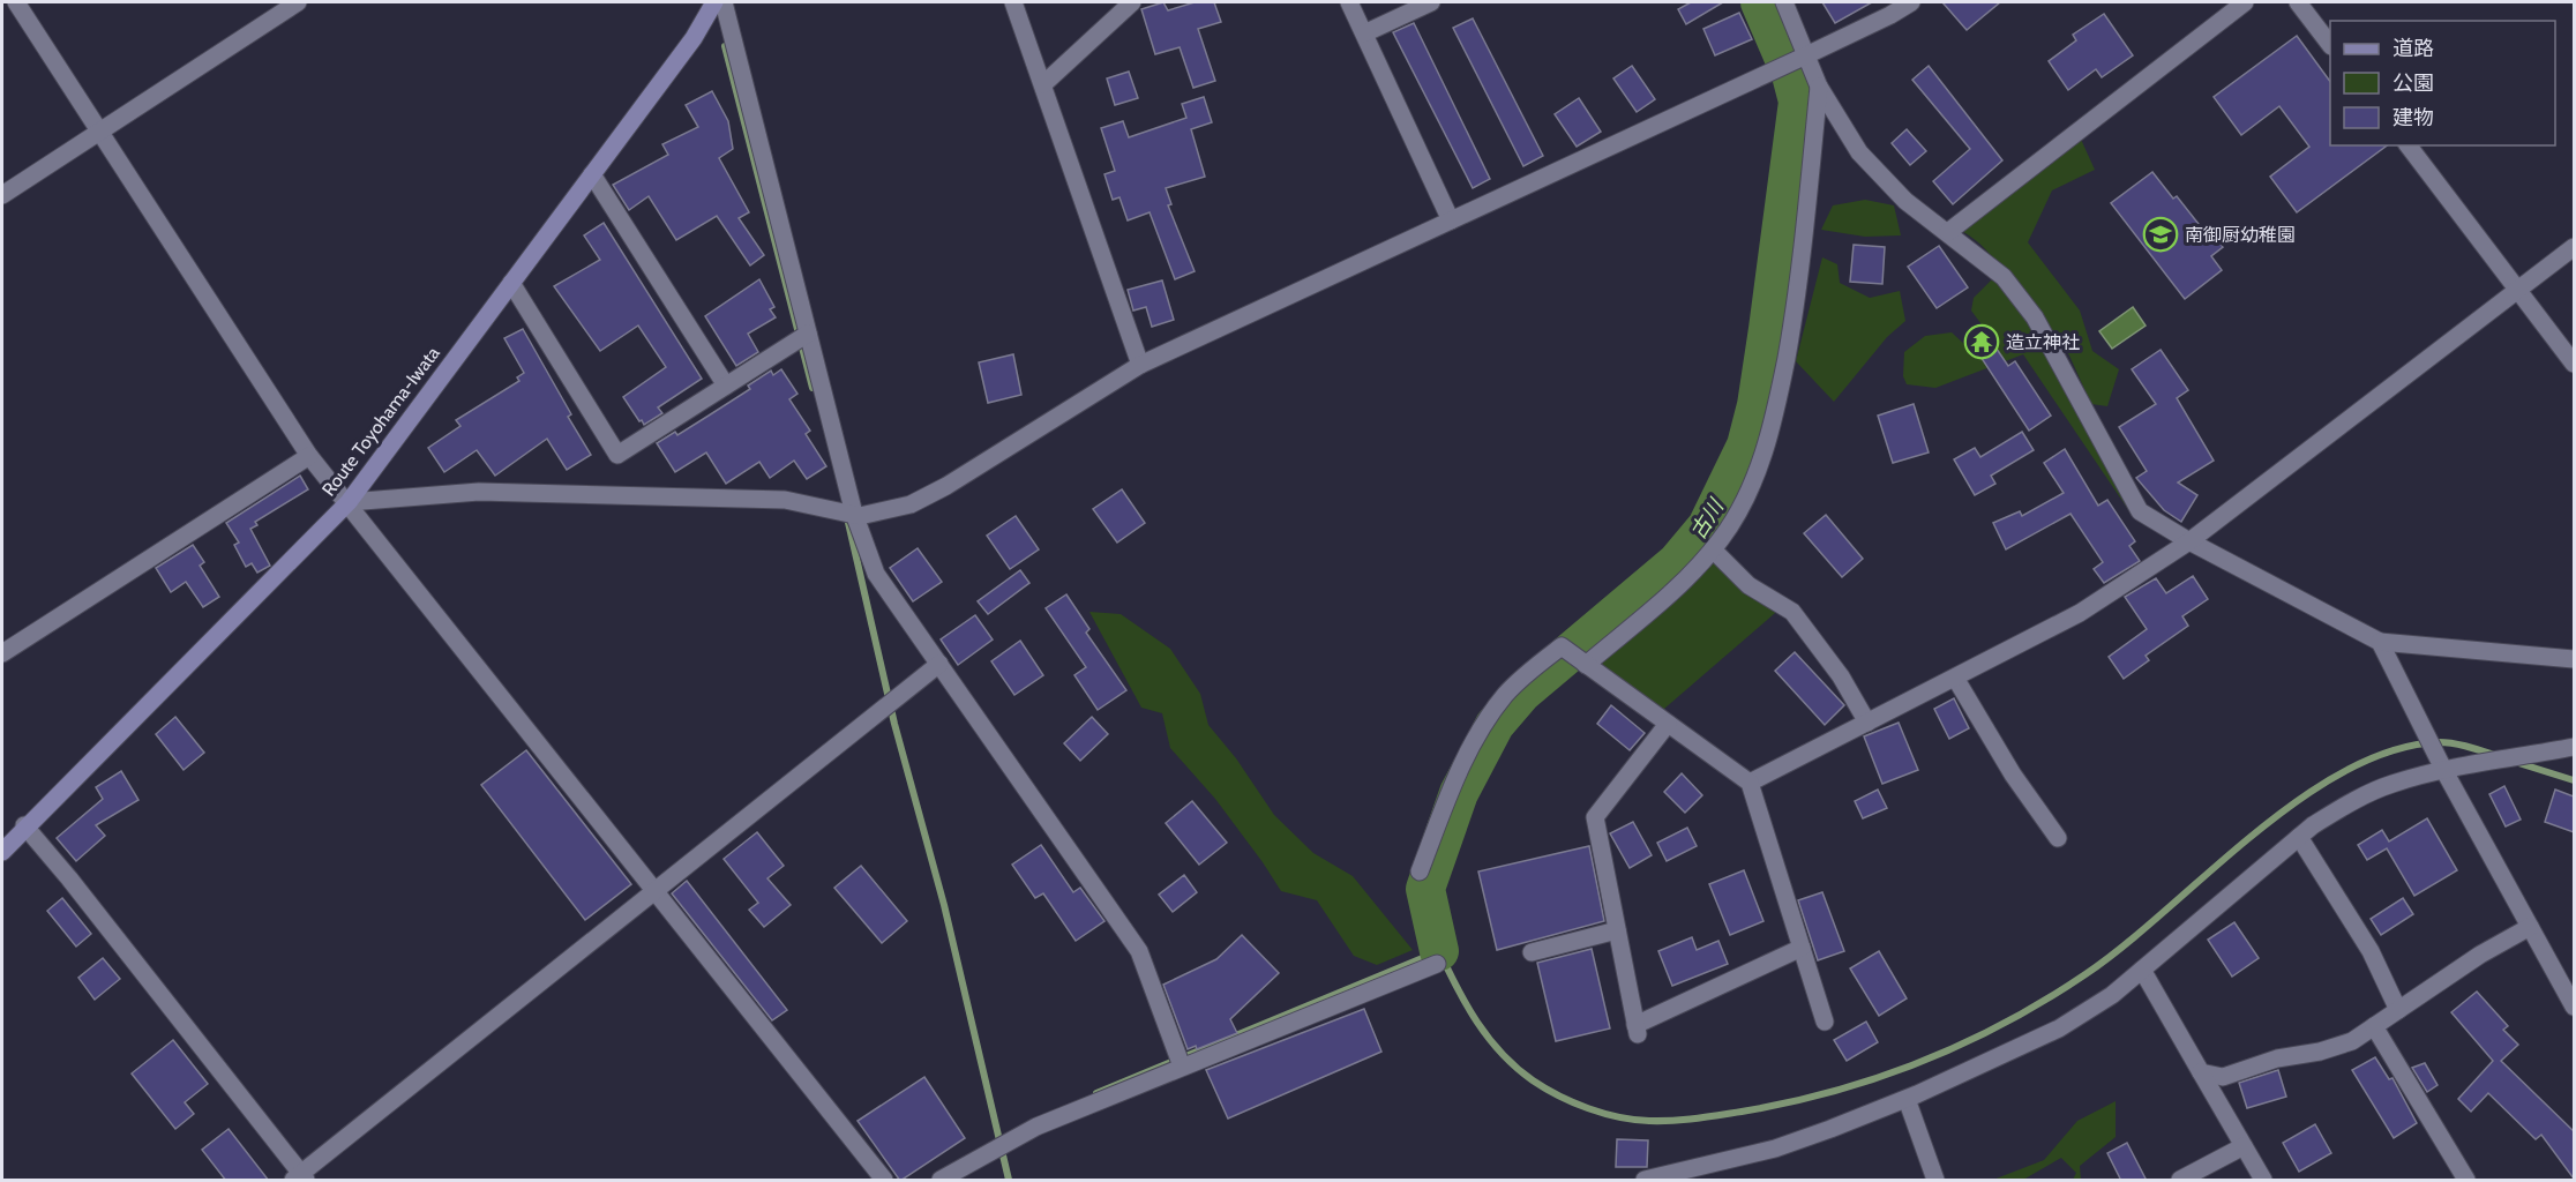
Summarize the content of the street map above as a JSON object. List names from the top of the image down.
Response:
{
  "streets": {
    "main road": ["Route Toyohama-Iwata"]
  },
  "water": ["古川"],
  "places": {
    "school or university": ["南御厨幼稚園"],
    "temple": ["造立神社"]
  },
  "legend": ["道路", "公園", "建物"]
}
